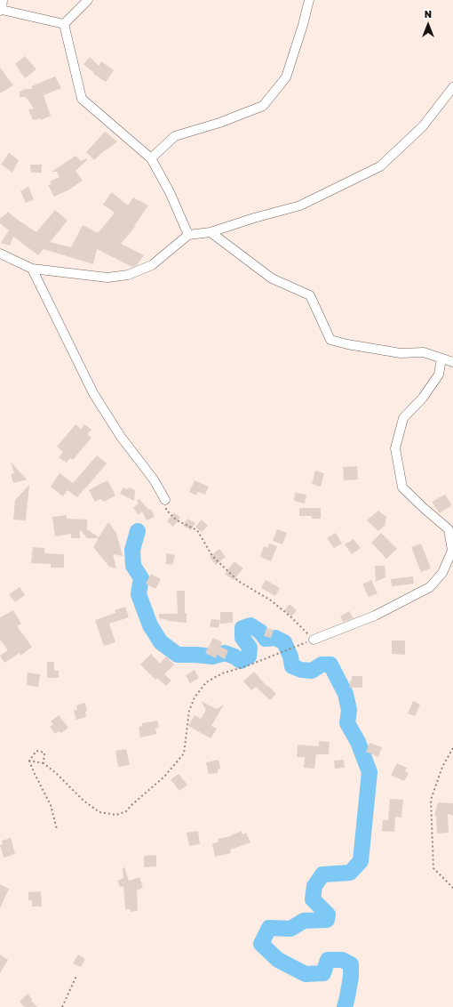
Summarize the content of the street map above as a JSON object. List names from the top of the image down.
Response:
{
  "north": "top"
}
